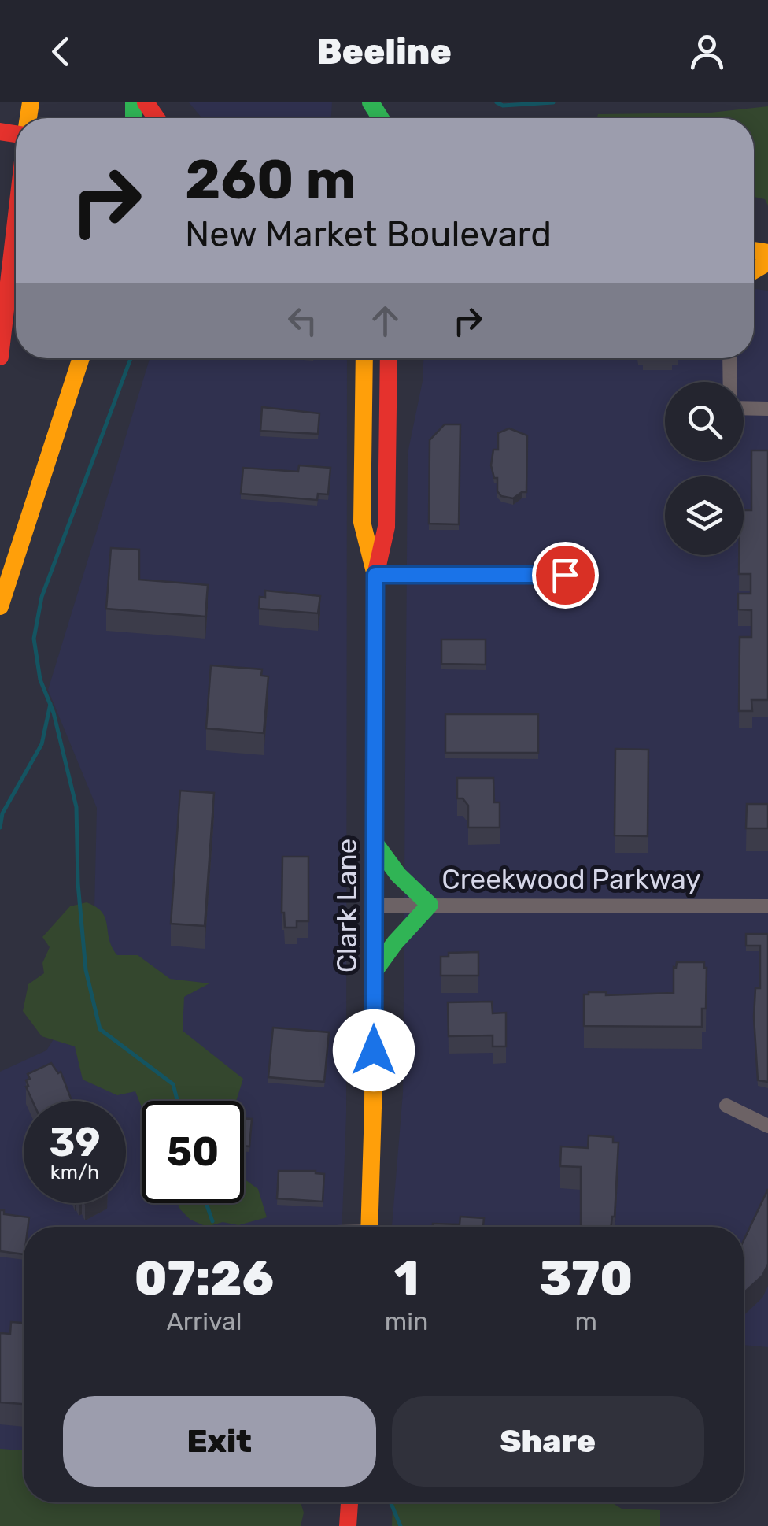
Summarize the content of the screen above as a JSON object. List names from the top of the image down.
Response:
{
  "streets": {
    "main road": ["Clark Lane"],
    "street": ["Creekwood Parkway"]
  },
  "crossings": [
    ["Creekwood Parkway", "Clark Lane"]
  ],
  "page": {
    "header": "Beeline",
    "turn": ["260 m", "New Market Boulevard"],
    "speed": "39 km/h",
    "limit": "50",
    "eta": [
      "07:26",
      "Arrival",
      "1",
      "min",
      "370",
      "m"
    ],
    "buttons": ["Exit", "Share"]
  }
}
